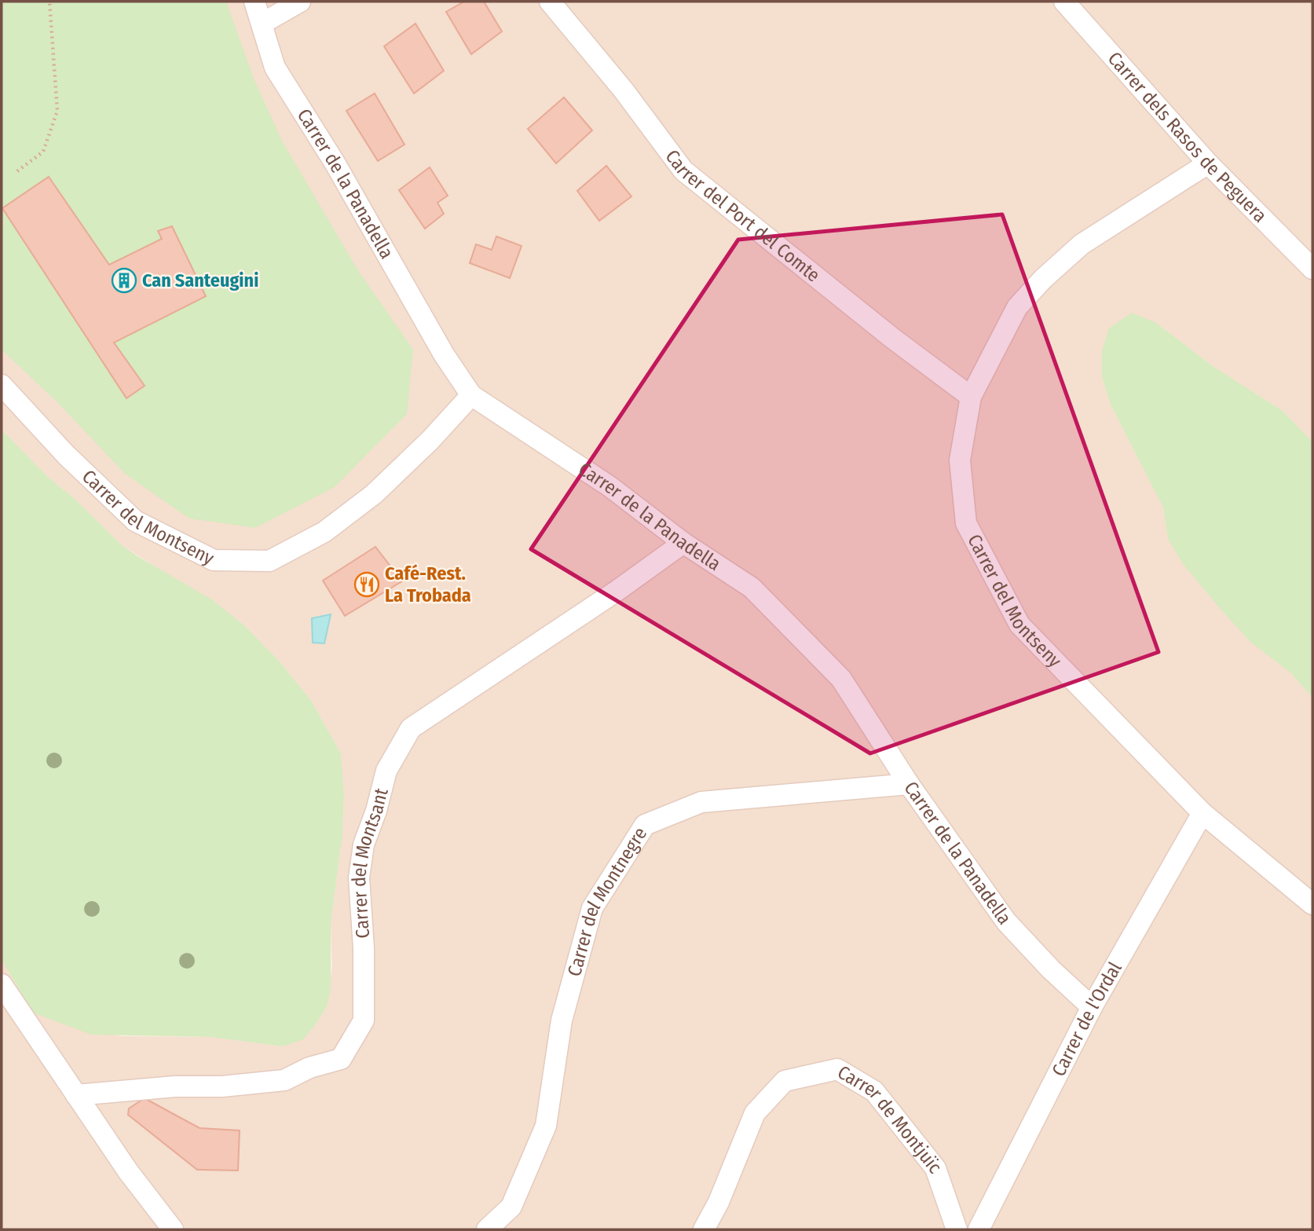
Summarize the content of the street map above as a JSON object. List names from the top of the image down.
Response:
{
  "streets": {
    "street": [
      "Carrer dels Rasos de Peguera",
      "Carrer de la Panadella",
      "Carrer del Port del Comte",
      "Carrer del Montseny",
      "Carrer del Montsant",
      "Carrer del Montnegre",
      "Carrer de l'Ordal",
      "Carrer de Montjuïc"
    ]
  },
  "crossings": [
    ["Carrer dels Rasos de Peguera", "Carrer del Montseny"],
    ["Carrer de la Panadella", "Carrer del Montseny"],
    ["Carrer de la Panadella", "Carrer del Montsant"],
    ["Carrer de la Panadella", "Carrer del Montnegre"],
    ["Carrer de la Panadella", "Carrer de l'Ordal"],
    ["Carrer del Port del Comte", "Carrer del Montseny"],
    ["Carrer del Montseny", "Carrer de l'Ordal"]
  ],
  "places": {
    "building": ["Can Santeugini"],
    "restaurant": ["Café-Rest. La Trobada"]
  }
}
